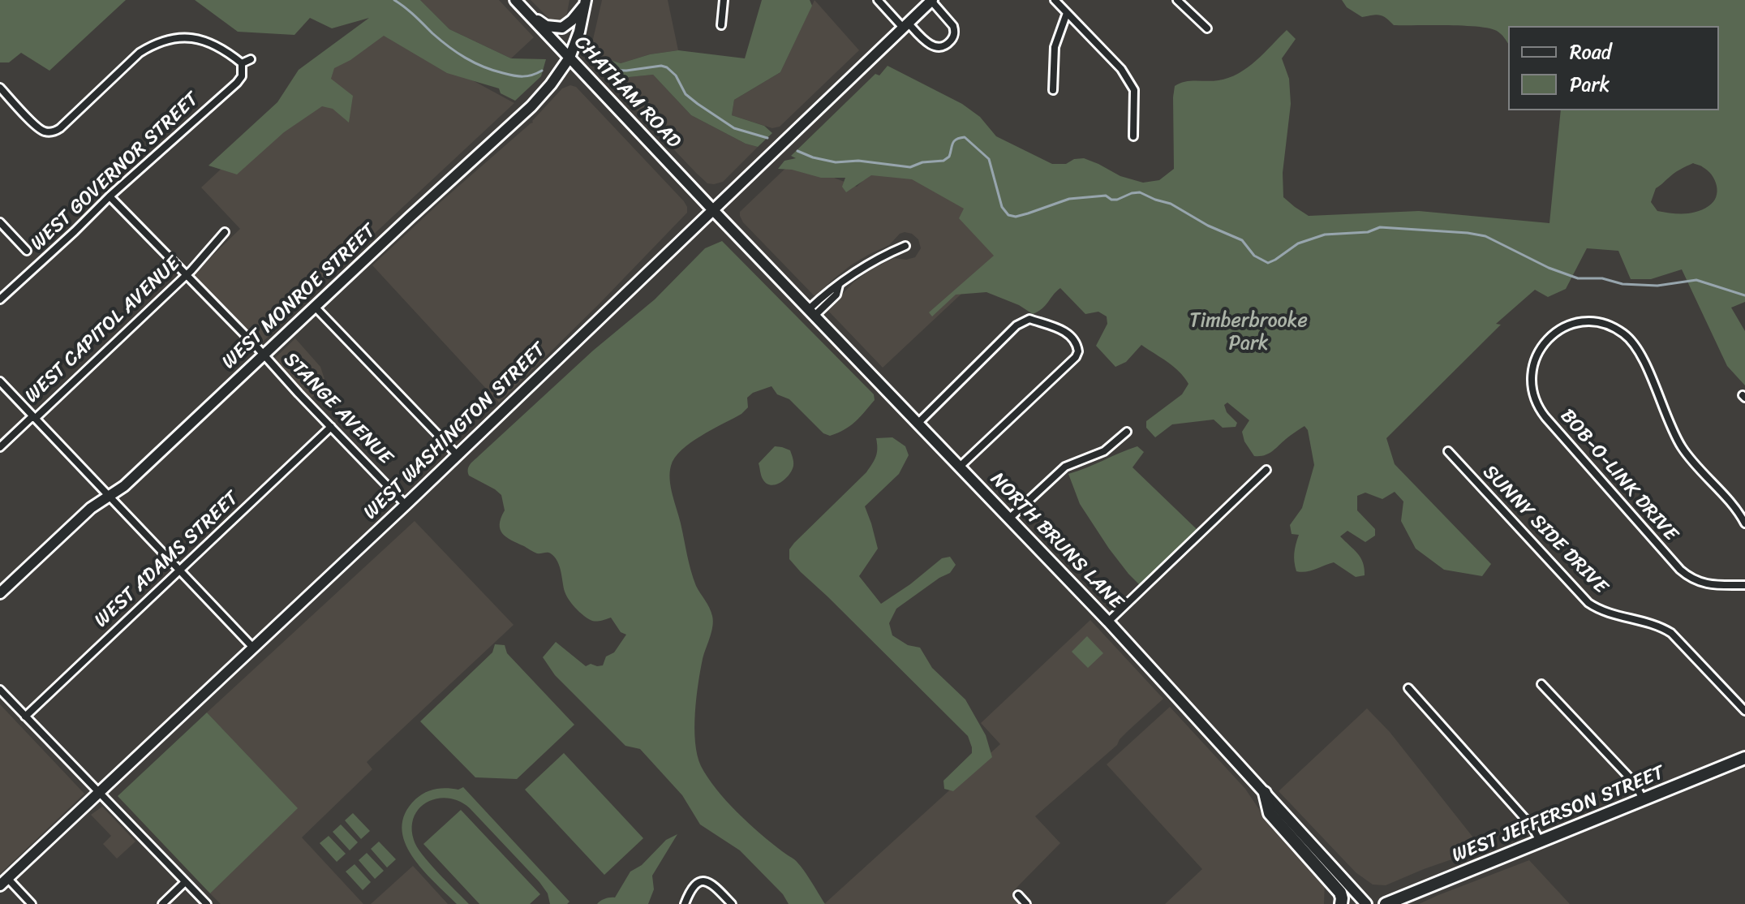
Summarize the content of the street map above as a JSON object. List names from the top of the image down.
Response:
{
  "streets": {
    "main road": ["WEST JEFFERSON STREET"],
    "street": [
      "CHATHAM ROAD",
      "WEST GOVERNOR STREET",
      "WEST MONROE STREET",
      "WEST CAPITOL AVENUE",
      "STANGE AVENUE",
      "WEST WASHINGTON STREET",
      "BOB-O-LINK DRIVE",
      "SUNNY SIDE DRIVE",
      "NORTH BRUNS LANE",
      "WEST ADAMS STREET"
    ]
  },
  "crossings": [
    ["CHATHAM ROAD", "WEST MONROE STREET"],
    ["CHATHAM ROAD", "WEST WASHINGTON STREET"],
    ["CHATHAM ROAD", "NORTH BRUNS LANE"],
    ["WEST GOVERNOR STREET", "STANGE AVENUE"],
    ["WEST MONROE STREET", "STANGE AVENUE"],
    ["WEST CAPITOL AVENUE", "STANGE AVENUE"],
    ["STANGE AVENUE", "WEST WASHINGTON STREET"],
    ["STANGE AVENUE", "WEST ADAMS STREET"],
    ["WEST WASHINGTON STREET", "NORTH BRUNS LANE"]
  ],
  "parks": ["Timberbrooke Park"],
  "legend": ["Road", "Park"]
}
